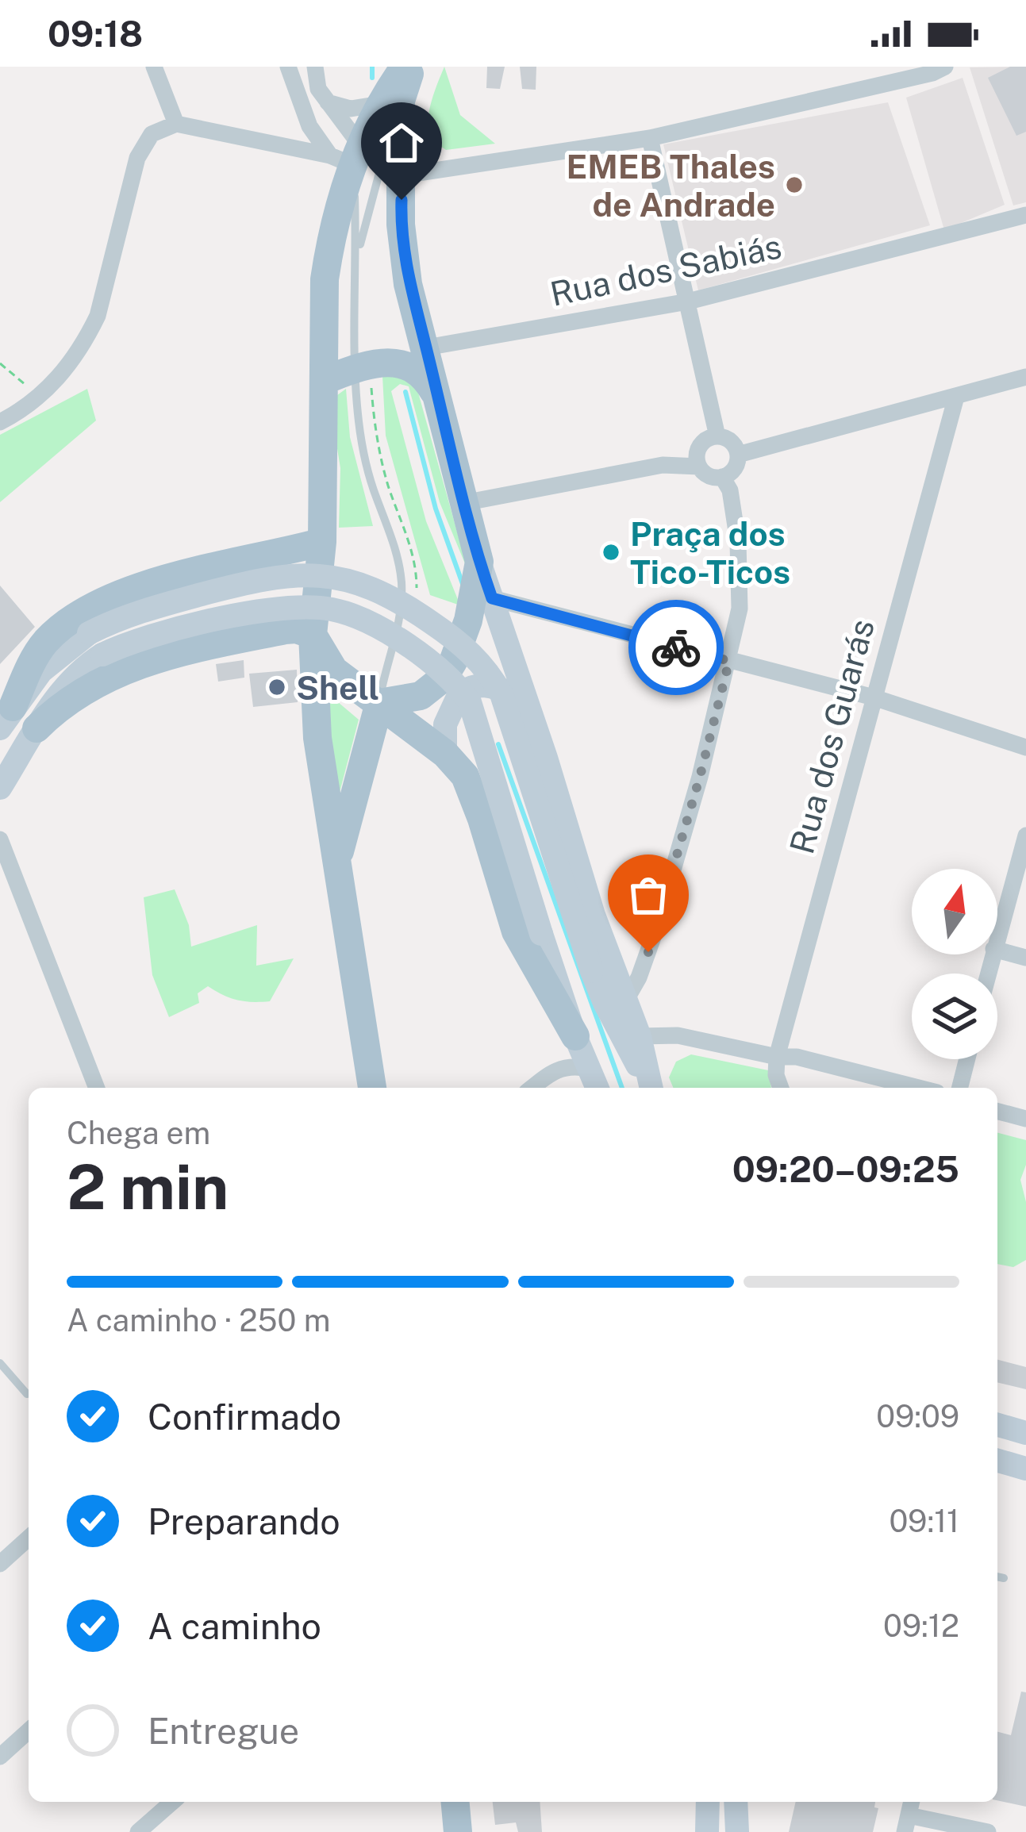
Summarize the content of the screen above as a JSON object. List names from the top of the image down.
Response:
{
  "streets": {
    "street": ["Rua dos Sabiás", "Rua dos Guarás"]
  },
  "places": ["EMEB Thales de Andrade", "Praça dos Tico-Ticos", "Shell"],
  "north": "top",
  "page": {
    "status": "09:18",
    "heading": ["2 min", "Chega em", "09:20–09:25"],
    "bar": "A caminho · 250 m",
    "list": [
      ["Confirmado", "09:09"],
      ["Preparando", "09:11"],
      ["A caminho", "09:12"],
      "Entregue"
    ]
  }
}
